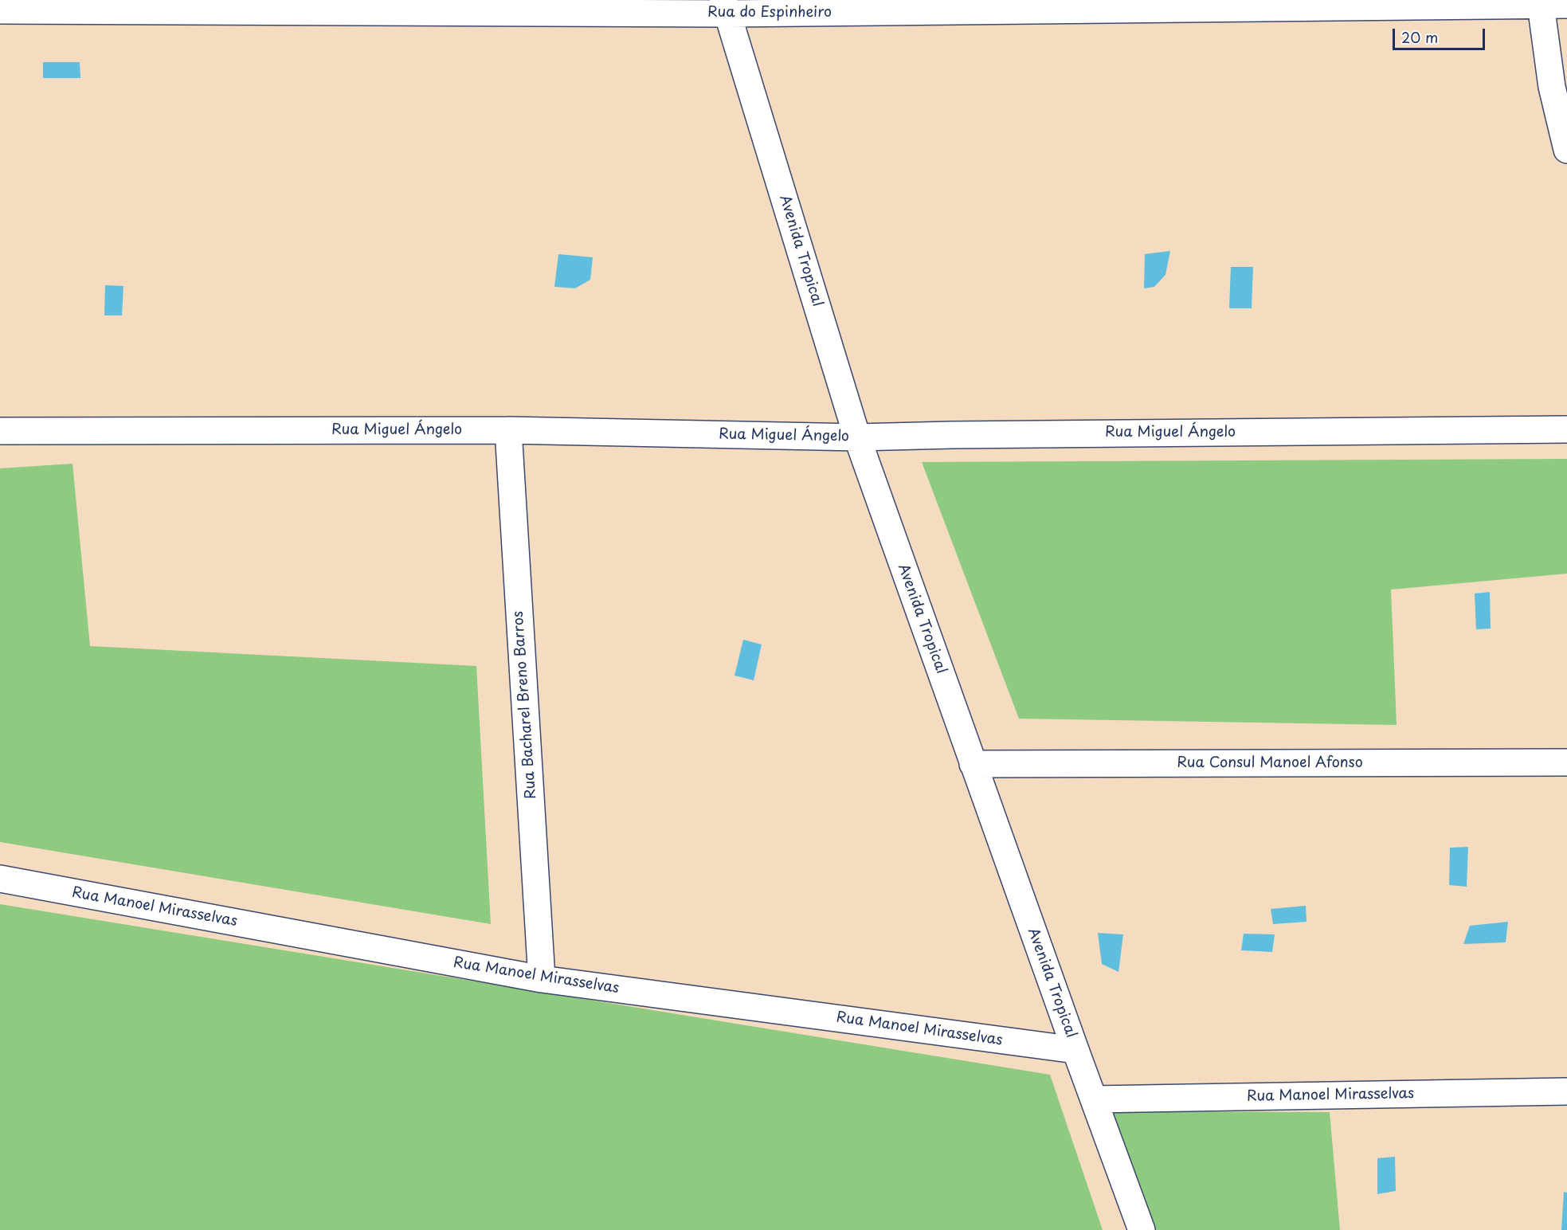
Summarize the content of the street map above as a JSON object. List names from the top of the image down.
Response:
{
  "streets": {
    "street": [
      "Rua do Espinheiro",
      "Avenida Tropical",
      "Rua Miguel Ángelo",
      "Rua Bacharel Breno Barros",
      "Rua Consul Manoel Afonso",
      "Rua Manoel Mirasselvas"
    ]
  },
  "crossings": [
    ["Rua do Espinheiro", "Avenida Tropical"],
    ["Avenida Tropical", "Rua Miguel Ángelo"],
    ["Avenida Tropical", "Rua Consul Manoel Afonso"],
    ["Avenida Tropical", "Rua Manoel Mirasselvas"],
    ["Rua Miguel Ángelo", "Rua Bacharel Breno Barros"],
    ["Rua Bacharel Breno Barros", "Rua Manoel Mirasselvas"]
  ],
  "scale_bar": "20 m"
}
